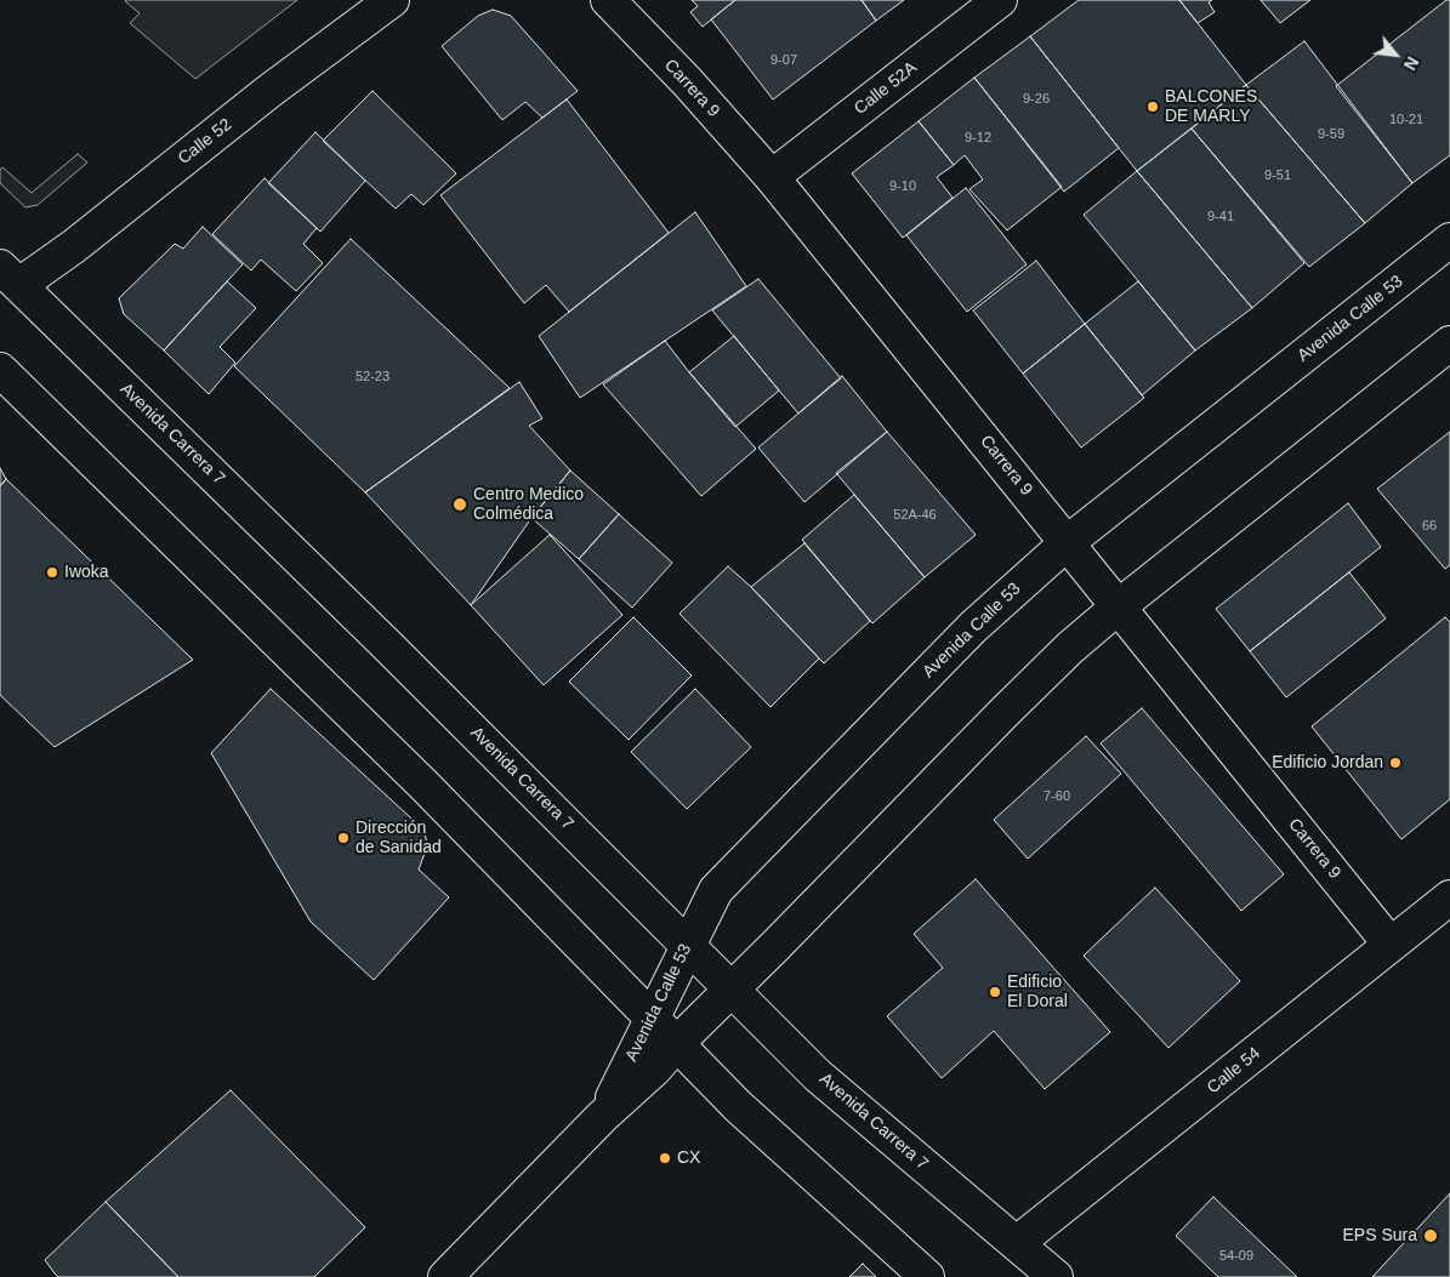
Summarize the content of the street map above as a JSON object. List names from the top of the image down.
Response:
{
  "streets": {
    "main road": [
      "Carrera 9",
      "Calle 52A",
      "Calle 52",
      "Avenida Calle 53",
      "Avenida Carrera 7",
      "Calle 54"
    ]
  },
  "crossings": [
    ["Carrera 9", "Calle 52A"],
    ["Carrera 9", "Avenida Calle 53"],
    ["Carrera 9", "Calle 54"],
    ["Calle 52", "Avenida Carrera 7"],
    ["Avenida Calle 53", "Avenida Carrera 7"],
    ["Avenida Carrera 7", "Calle 54"]
  ],
  "places": [
    "BALCONES DE MARLY",
    "Centro Medico Colmédica",
    "Iwoka",
    "Edificio Jordan",
    "Dirección de Sanidad",
    "Edificio El Doral",
    "CX",
    "EPS Sura"
  ],
  "house_numbers": [
    "9-07",
    "9-26",
    "10-21",
    "9-59",
    "9-12",
    "9-51",
    "9-10",
    "9-41",
    "52-23",
    "52A-46",
    "66",
    "7-60",
    "54-09"
  ],
  "north": "bottom right"
}
